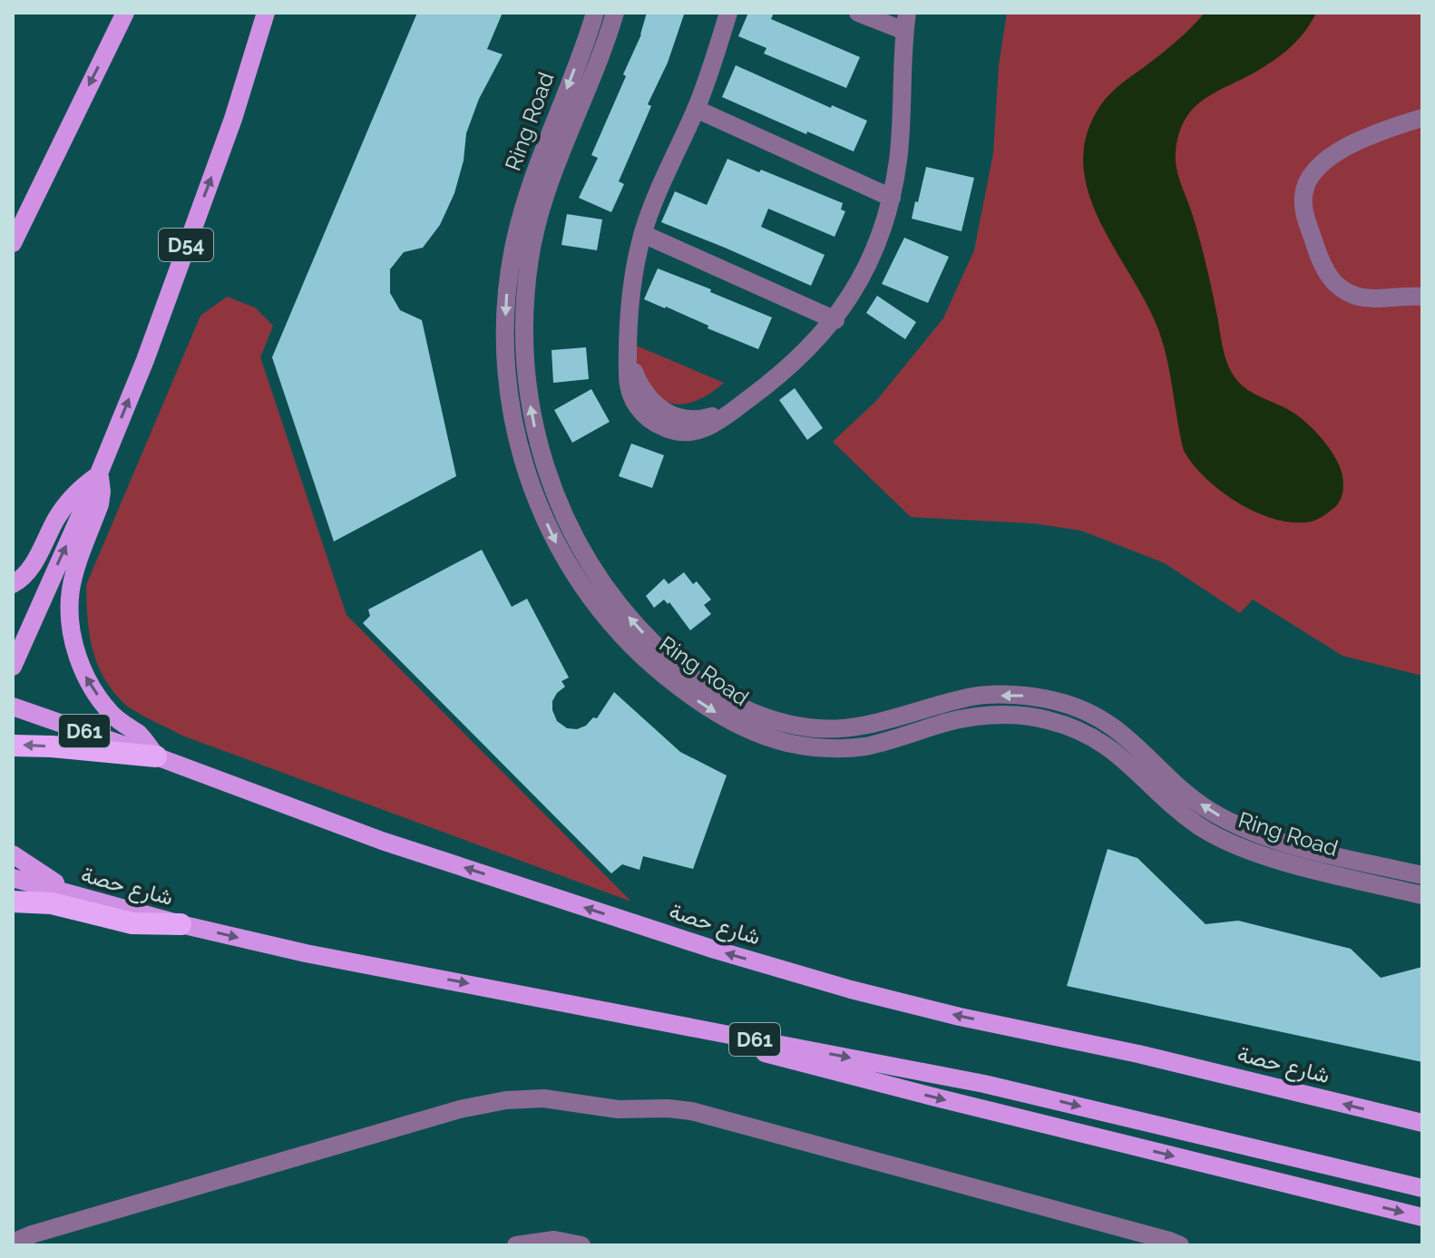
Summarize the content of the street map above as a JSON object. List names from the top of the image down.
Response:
{
  "streets": {
    "main road": ["D54", "D61", "شارع حصة"],
    "street": ["Ring Road"]
  }
}
